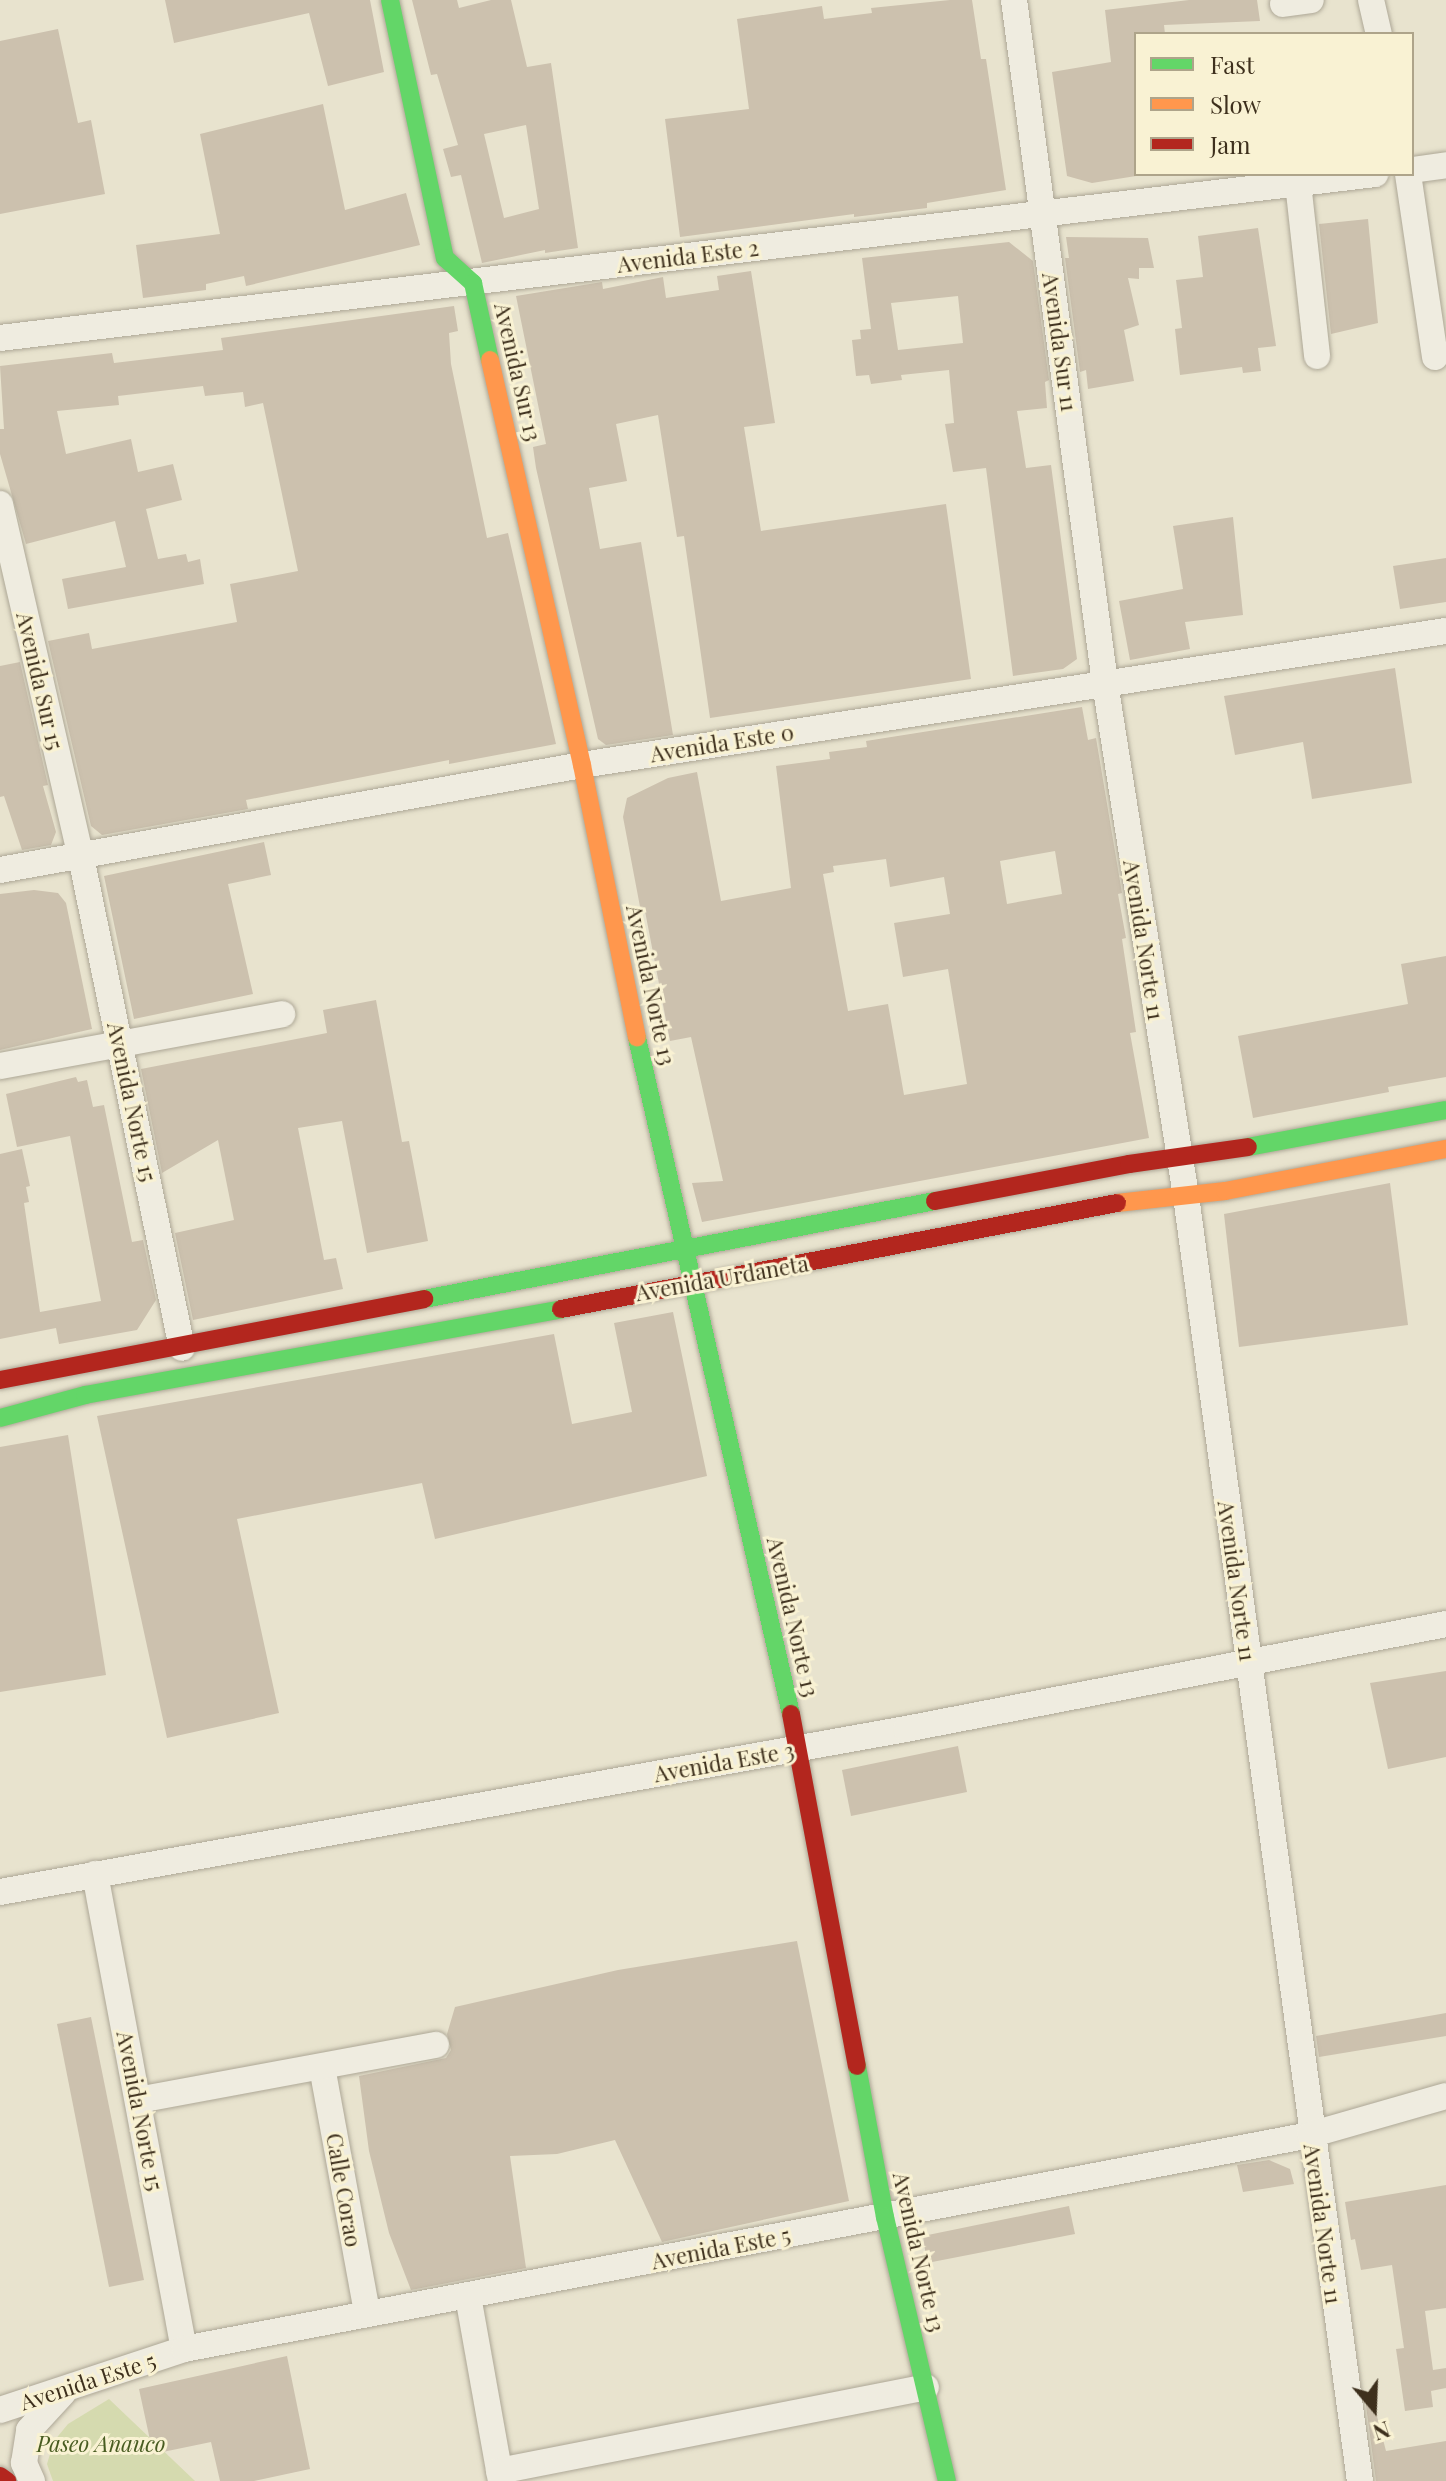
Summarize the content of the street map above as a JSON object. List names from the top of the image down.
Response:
{
  "streets": {
    "main road": ["Avenida Sur 13", "Avenida Norte 13", "Avenida Urdaneta"],
    "street": [
      "Avenida Este 2",
      "Avenida Sur 11",
      "Avenida Sur 15",
      "Avenida Este 0",
      "Avenida Norte 11",
      "Avenida Norte 15",
      "Avenida Este 3",
      "Calle Corao",
      "Avenida Este 5"
    ]
  },
  "crossings": [
    ["Avenida Este 2", "Avenida Sur 11"],
    ["Avenida Este 2", "Avenida Sur 13"],
    ["Avenida Sur 11", "Avenida Este 0"],
    ["Avenida Sur 11", "Avenida Norte 11"],
    ["Avenida Sur 13", "Avenida Este 0"],
    ["Avenida Sur 13", "Avenida Norte 13"],
    ["Avenida Sur 15", "Avenida Este 0"],
    ["Avenida Sur 15", "Avenida Norte 15"],
    ["Avenida Este 0", "Avenida Norte 11"],
    ["Avenida Este 0", "Avenida Norte 13"],
    ["Avenida Este 0", "Avenida Norte 15"],
    ["Avenida Norte 11", "Avenida Urdaneta"],
    ["Avenida Norte 11", "Avenida Este 3"],
    ["Avenida Norte 11", "Avenida Este 5"],
    ["Avenida Norte 13", "Avenida Urdaneta"],
    ["Avenida Norte 13", "Avenida Este 3"],
    ["Avenida Norte 13", "Avenida Este 5"],
    ["Avenida Norte 15", "Avenida Urdaneta"],
    ["Avenida Norte 15", "Avenida Este 3"],
    ["Avenida Norte 15", "Avenida Este 5"],
    ["Calle Corao", "Avenida Este 5"]
  ],
  "parks": ["Paseo Anauco"],
  "legend": ["Fast", "Slow", "Jam"],
  "north": "bottom"
}
